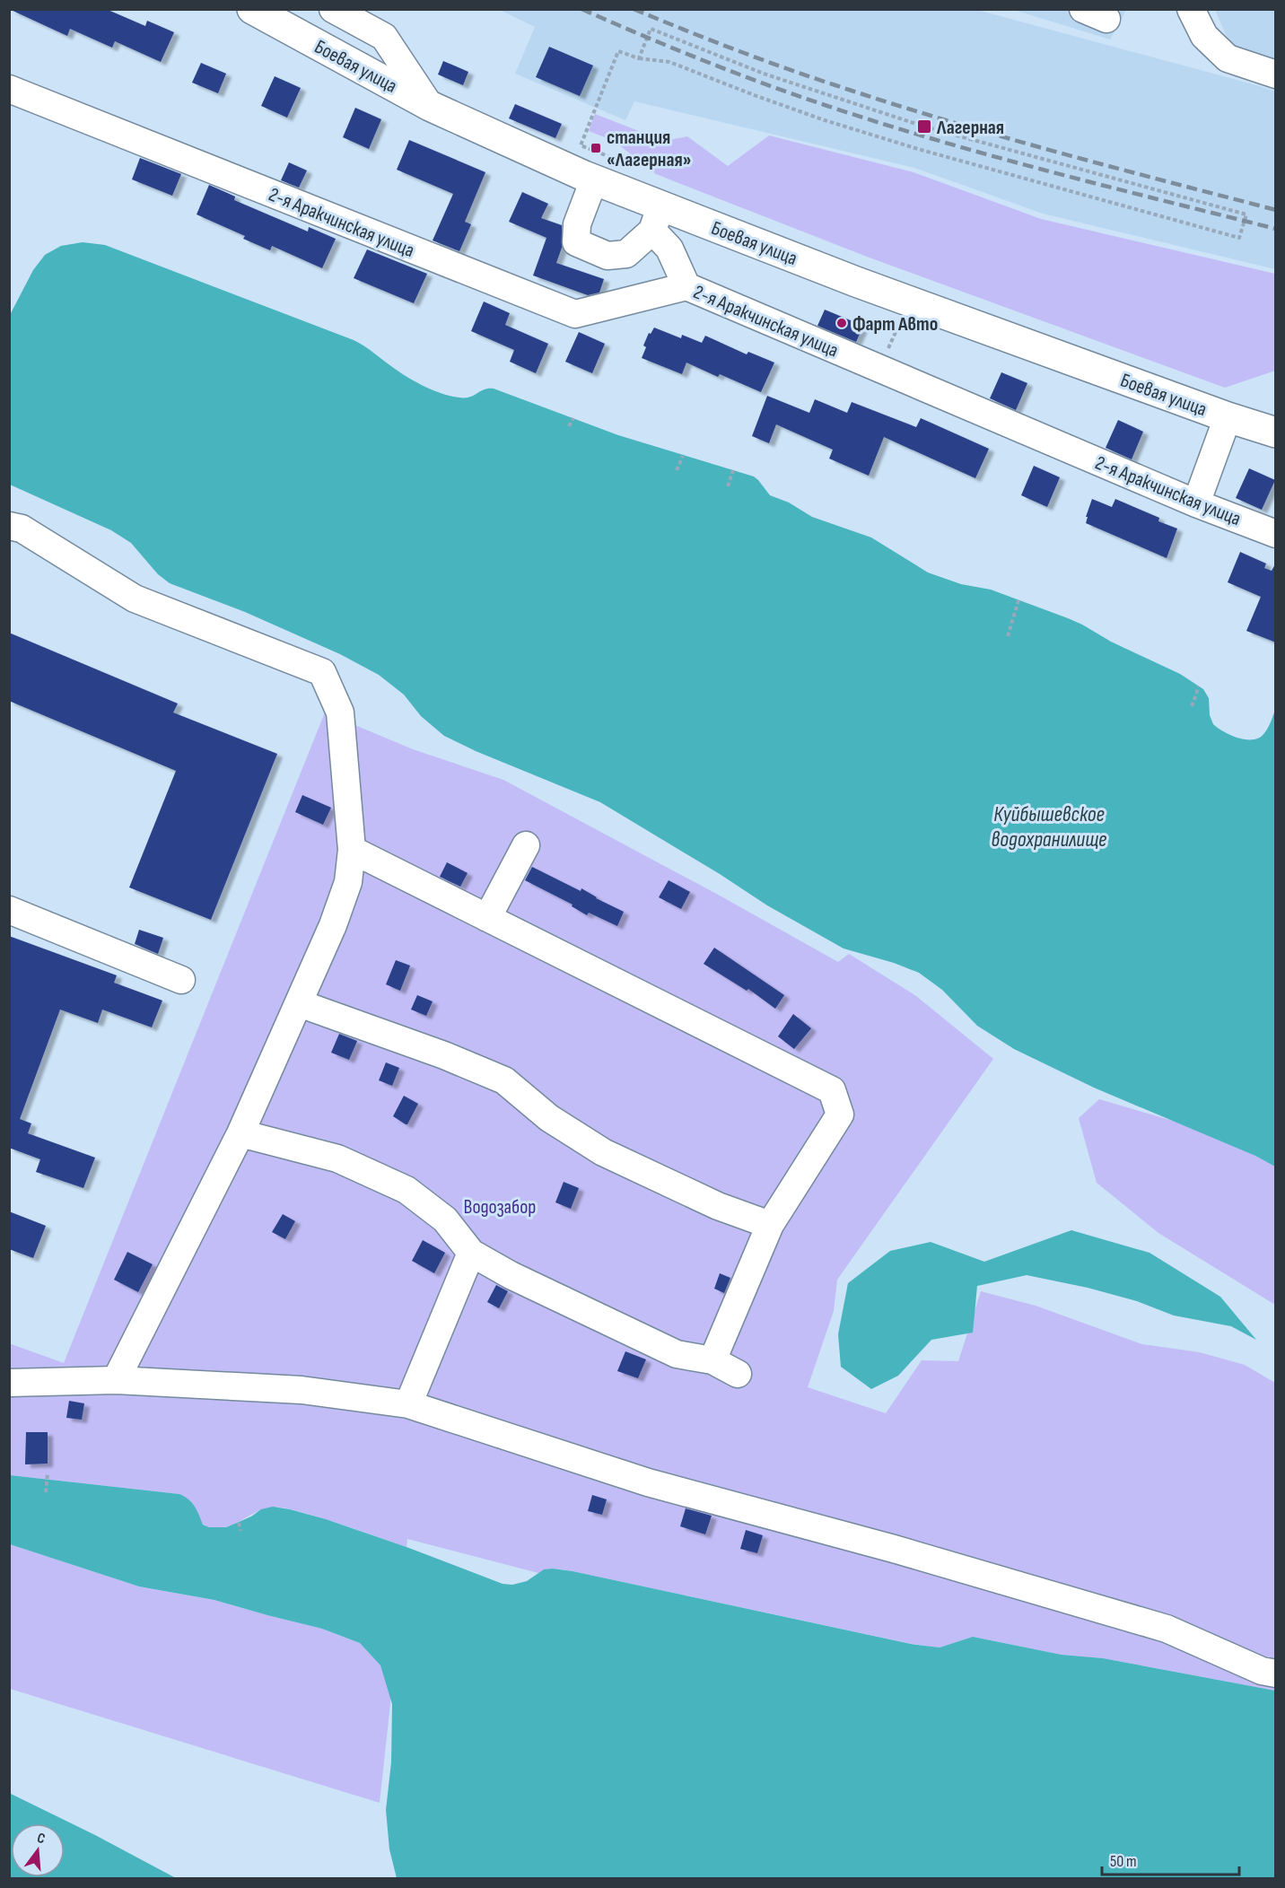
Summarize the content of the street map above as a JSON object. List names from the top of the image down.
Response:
{
  "streets": {
    "main road": ["Боевая улица"],
    "street": ["2-я Аракчинская улица"]
  },
  "water": ["Куйбышевское водохранилище"],
  "parks": ["Водозабор"],
  "places": {
    "transit": ["Лагерная", "станция «Лагерная»"],
    "other": ["Фарт Авто"]
  },
  "scale_bar": "50 m",
  "north": "top"
}
